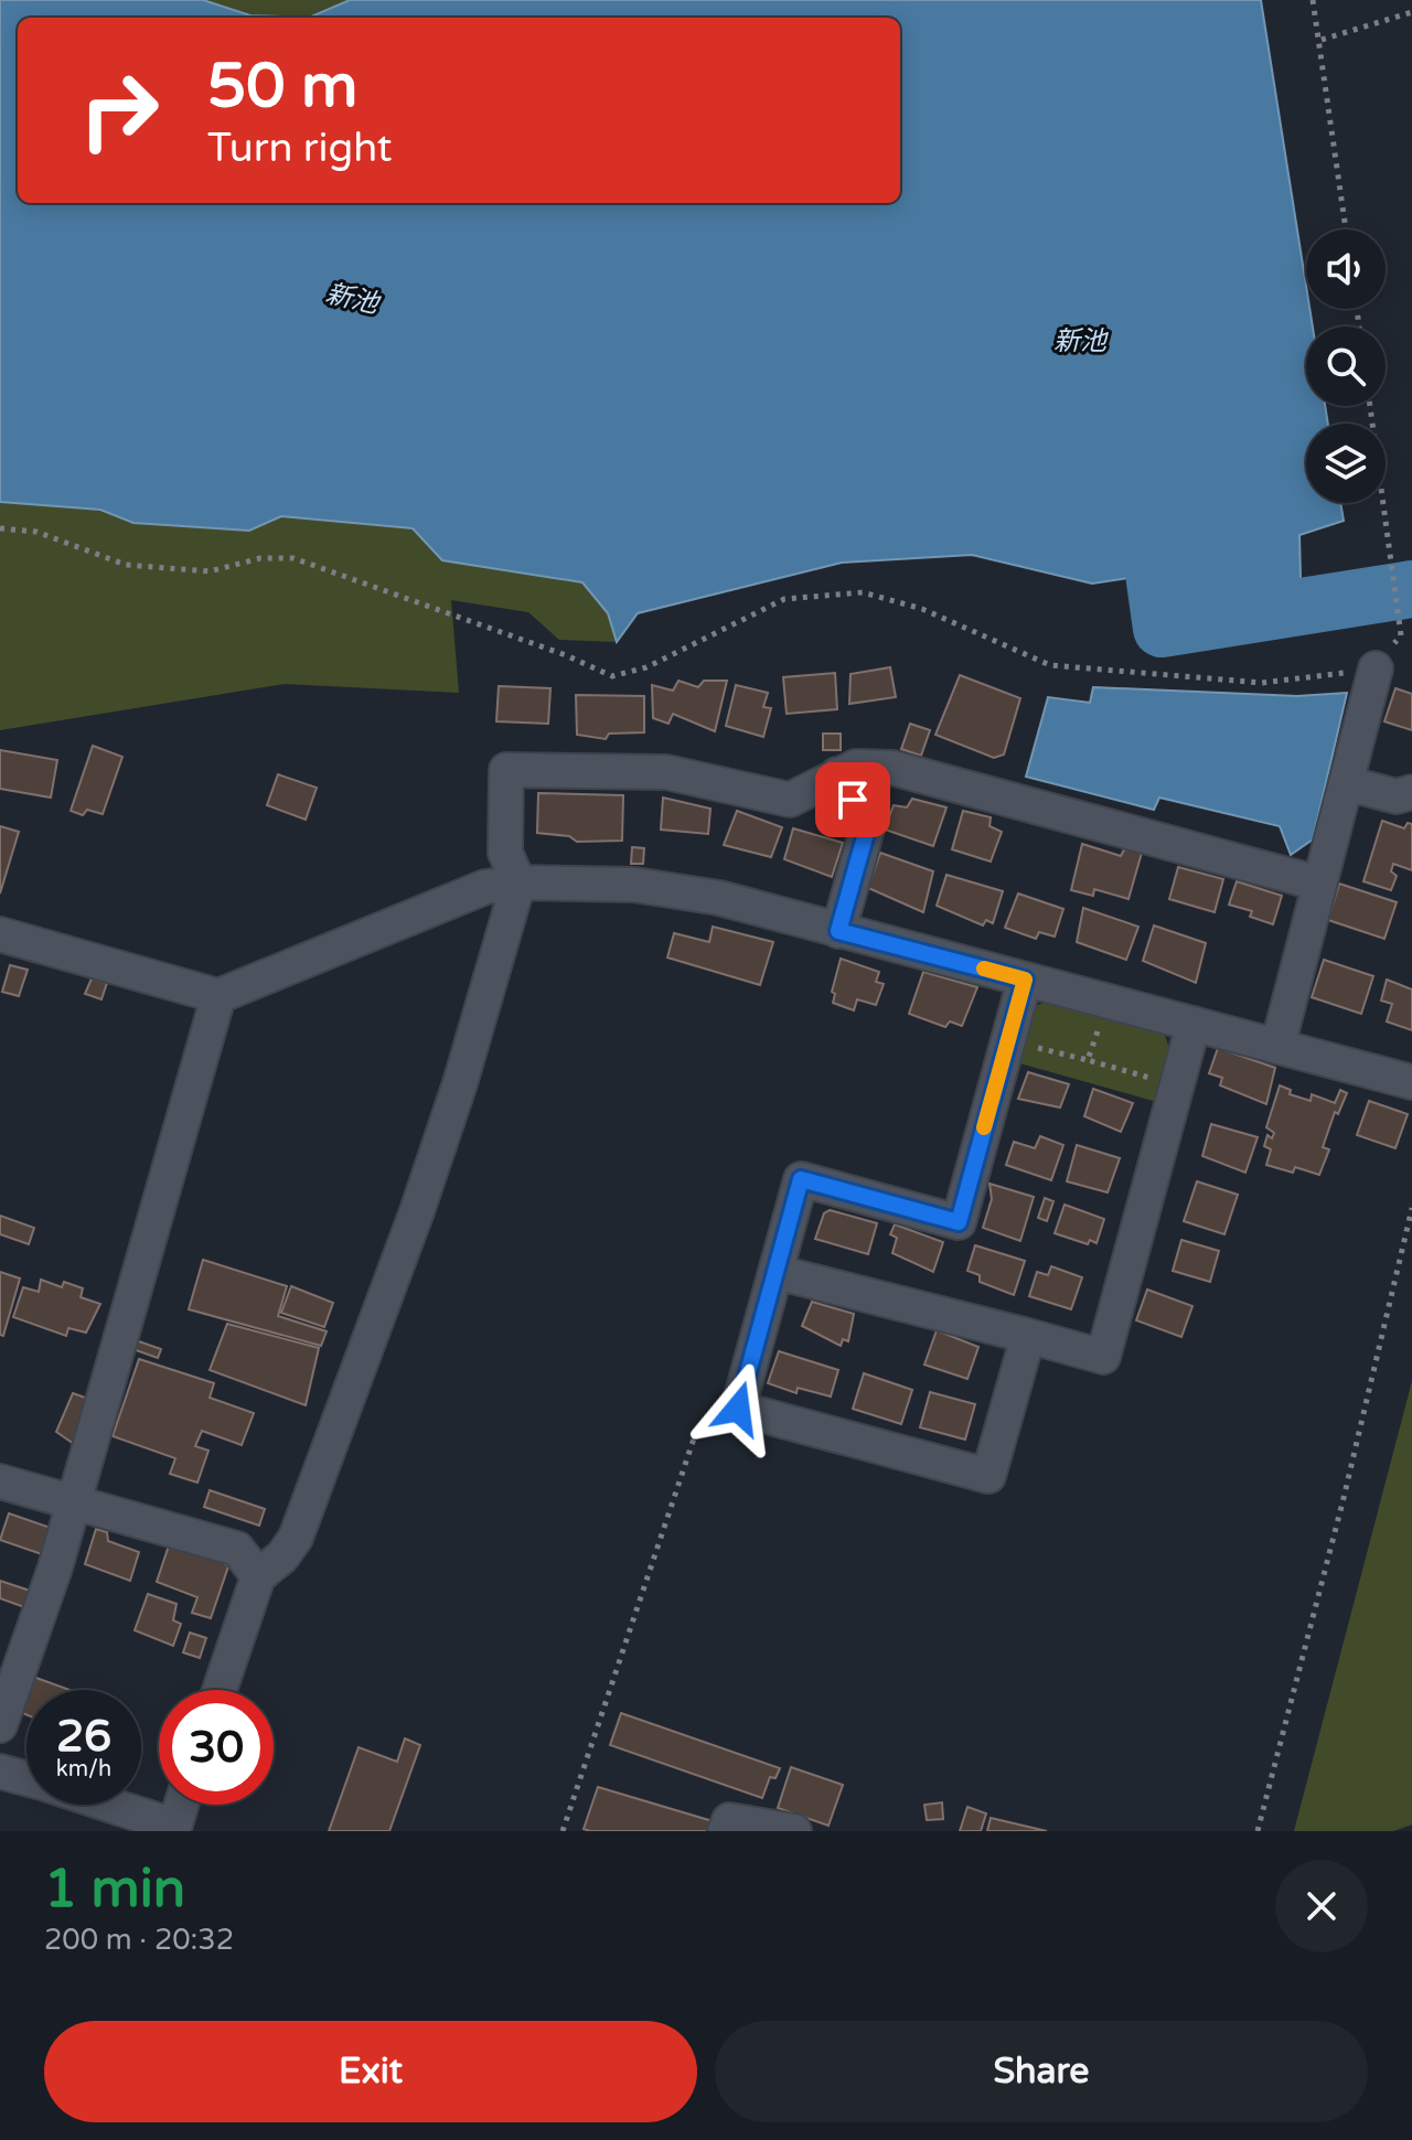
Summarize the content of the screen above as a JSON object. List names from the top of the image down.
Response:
{
  "water": ["新池"],
  "page": {
    "turn": ["50 m", "Turn right"],
    "speed": "26 km/h",
    "limit": "30",
    "heading": ["1 min", "200 m · 20:32"],
    "buttons": ["Exit", "Share"]
  }
}
